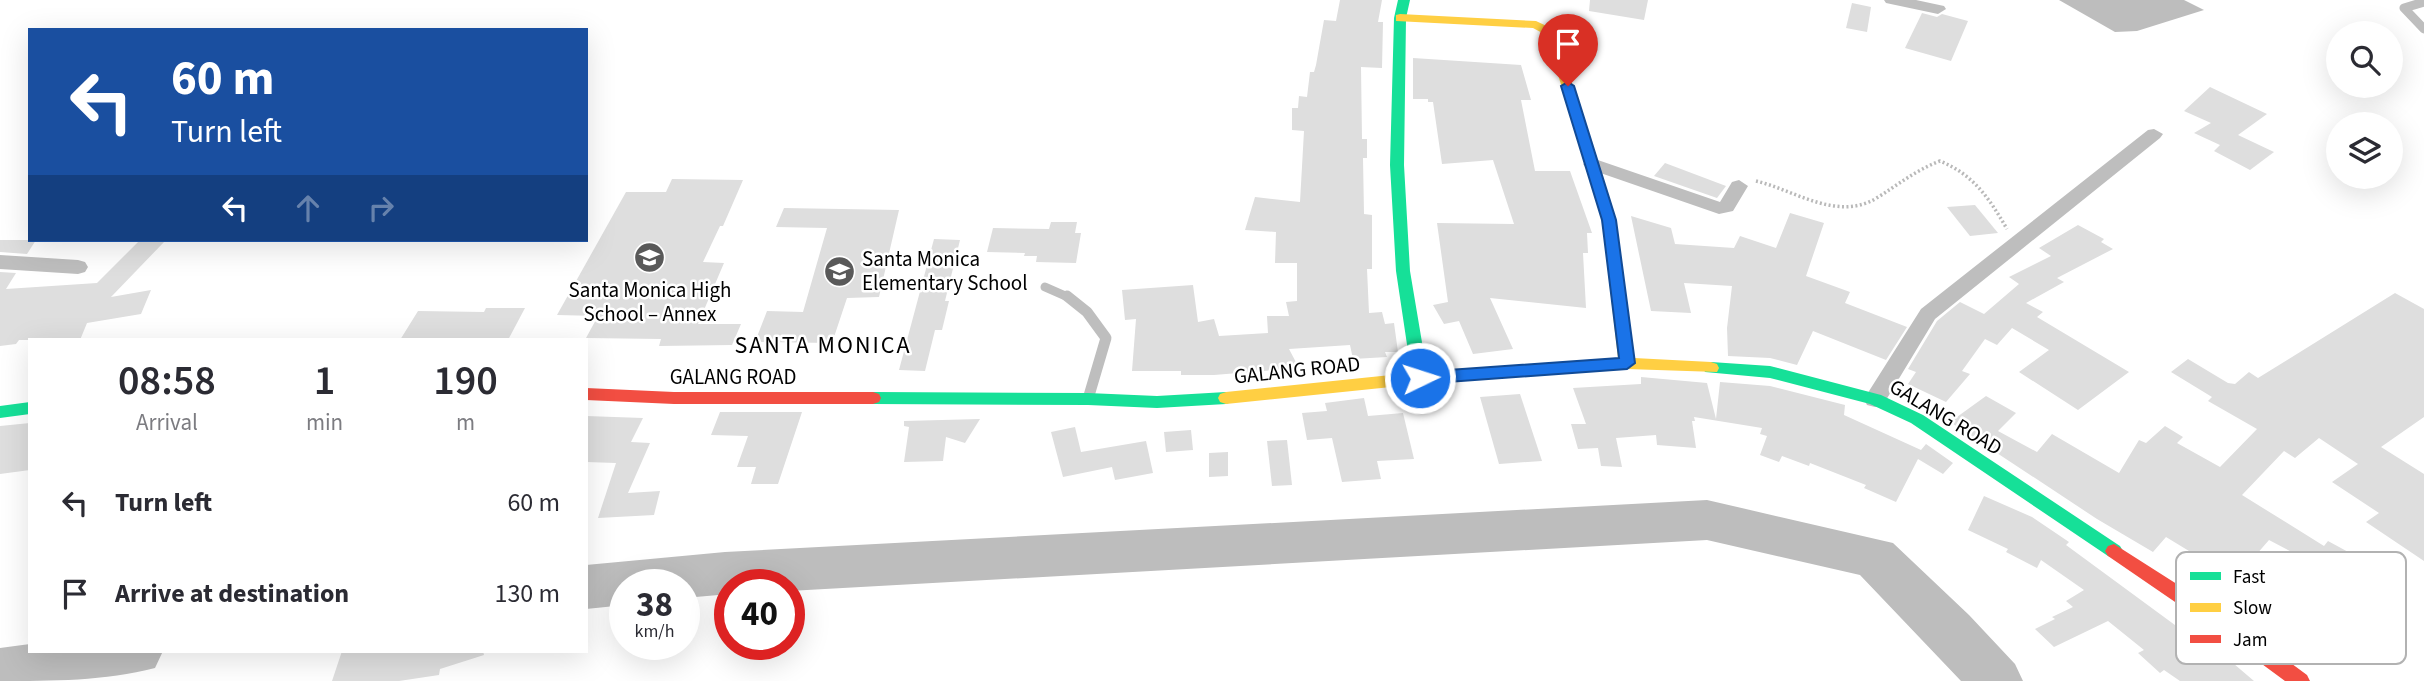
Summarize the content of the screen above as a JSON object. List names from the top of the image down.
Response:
{
  "streets": {
    "street": ["GALANG ROAD"]
  },
  "districts": ["SANTA MONICA"],
  "places": {
    "school or university": ["Santa Monica High School – Annex", "Santa Monica Elementary School"]
  },
  "legend": ["Fast", "Slow", "Jam"],
  "page": {
    "turn": ["60 m", "Turn left"],
    "eta": [
      "08:58",
      "Arrival",
      "1",
      "min",
      "190",
      "m"
    ],
    "list": [
      {
        "name": "Turn left",
        "value": "60 m"
      },
      {
        "name": "Arrive at destination",
        "value": "130 m"
      }
    ],
    "speed": "38 km/h",
    "limit": "40"
  }
}
